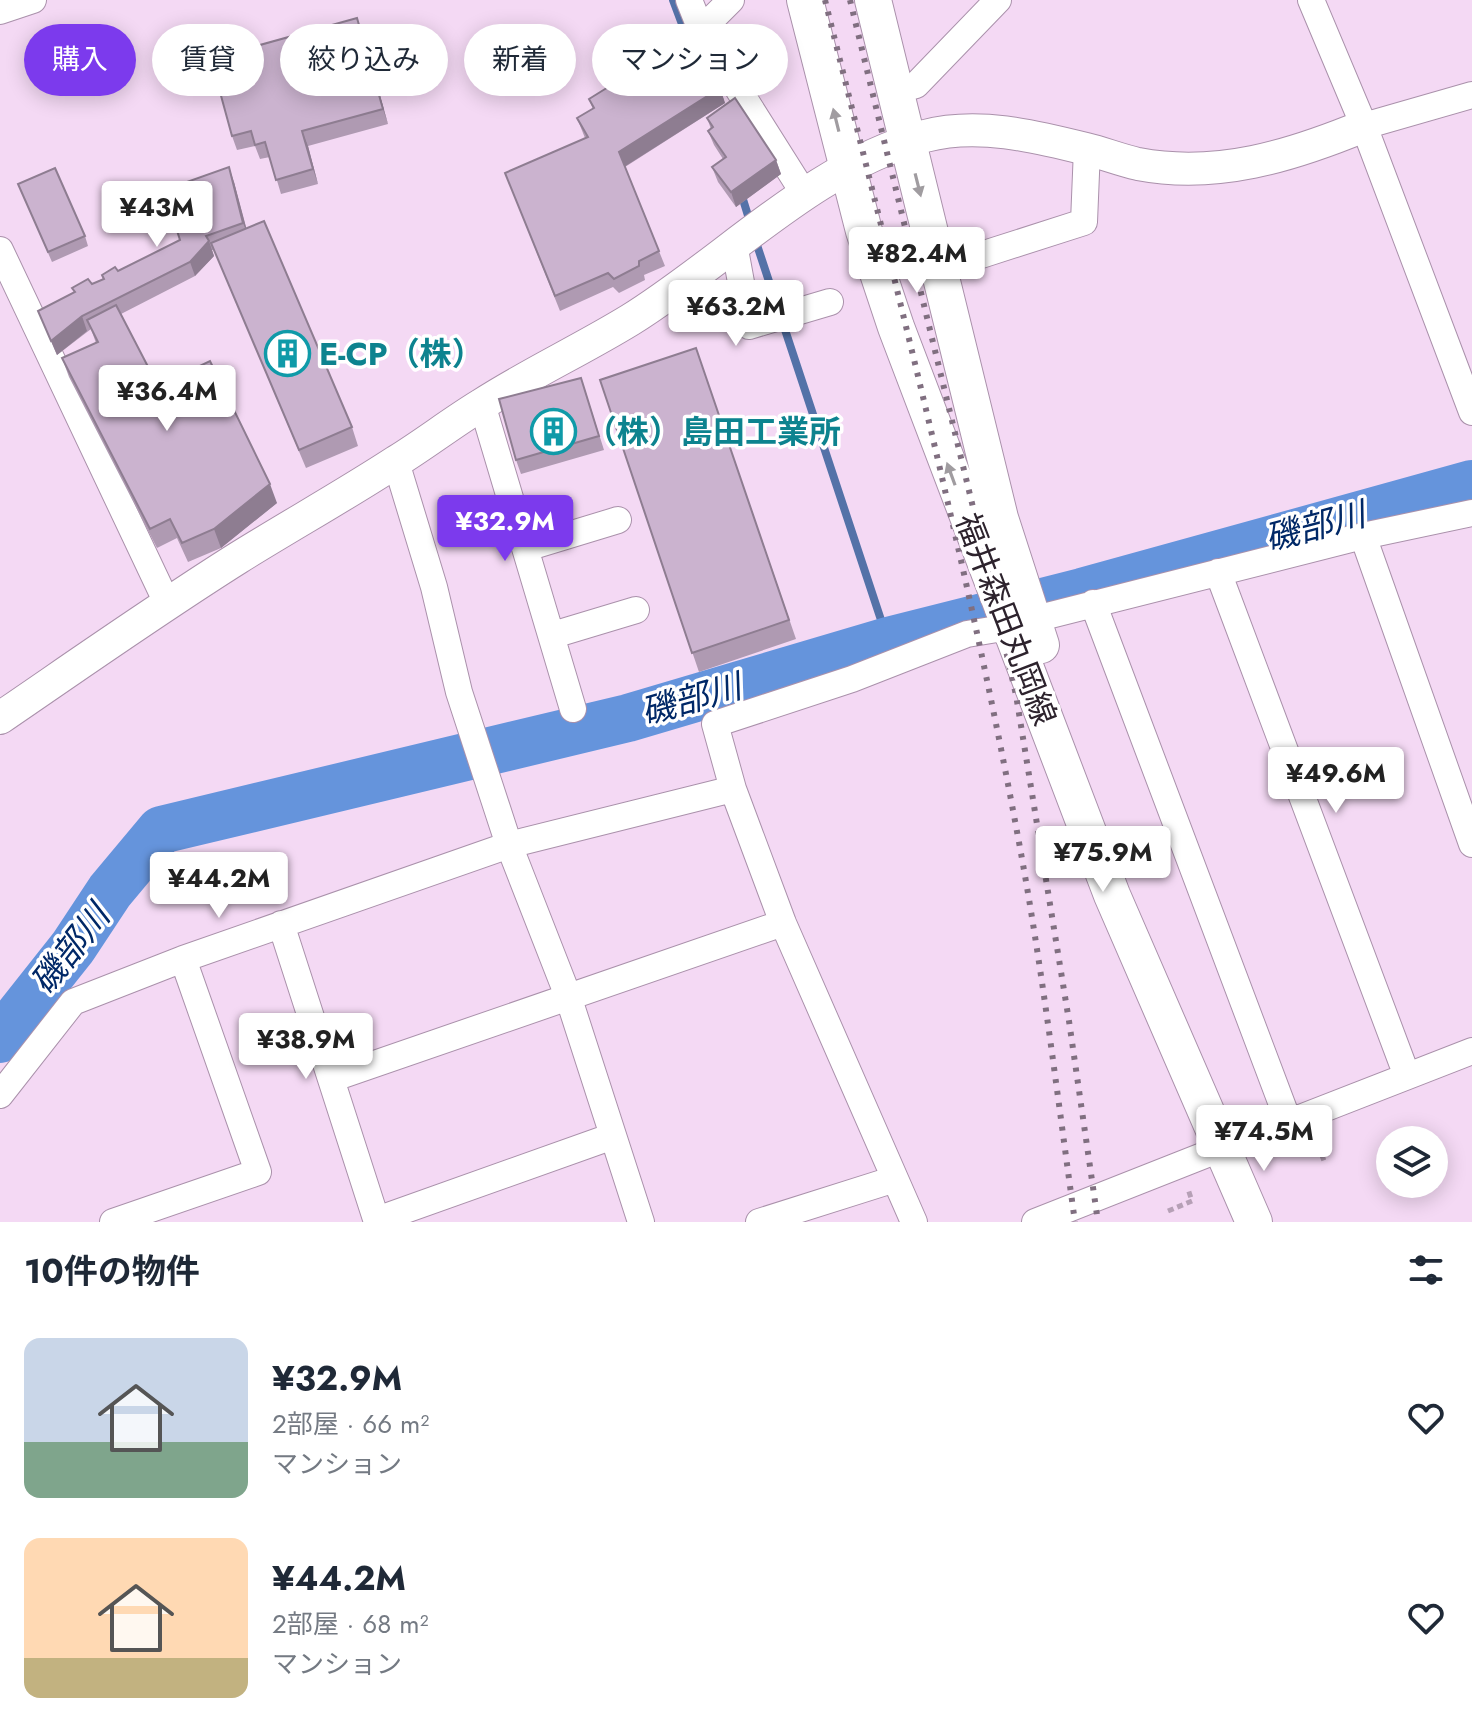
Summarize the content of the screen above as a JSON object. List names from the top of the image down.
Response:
{
  "streets": {
    "main road": ["福井森田丸岡線"]
  },
  "water": ["磯部川"],
  "places": {
    "building": ["E-CP（株）", "（株）島田工業所"]
  },
  "page": {
    "chip": [
      "購入",
      "賃貸",
      "絞り込み",
      "新着",
      "マンション"
    ],
    "price": [
      "¥43M",
      "¥82.4M",
      "¥63.2M",
      "¥36.4M",
      "¥32.9M",
      "¥49.6M",
      "¥75.9M",
      "¥44.2M",
      "¥38.9M",
      "¥74.5M"
    ],
    "heading": "10件の物件",
    "list": [
      {
        "name": "¥32.9M",
        "note": "2部屋 · 66 m² · マンション"
      },
      {
        "name": "¥44.2M",
        "note": "2部屋 · 68 m² · マンション"
      }
    ]
  }
}
